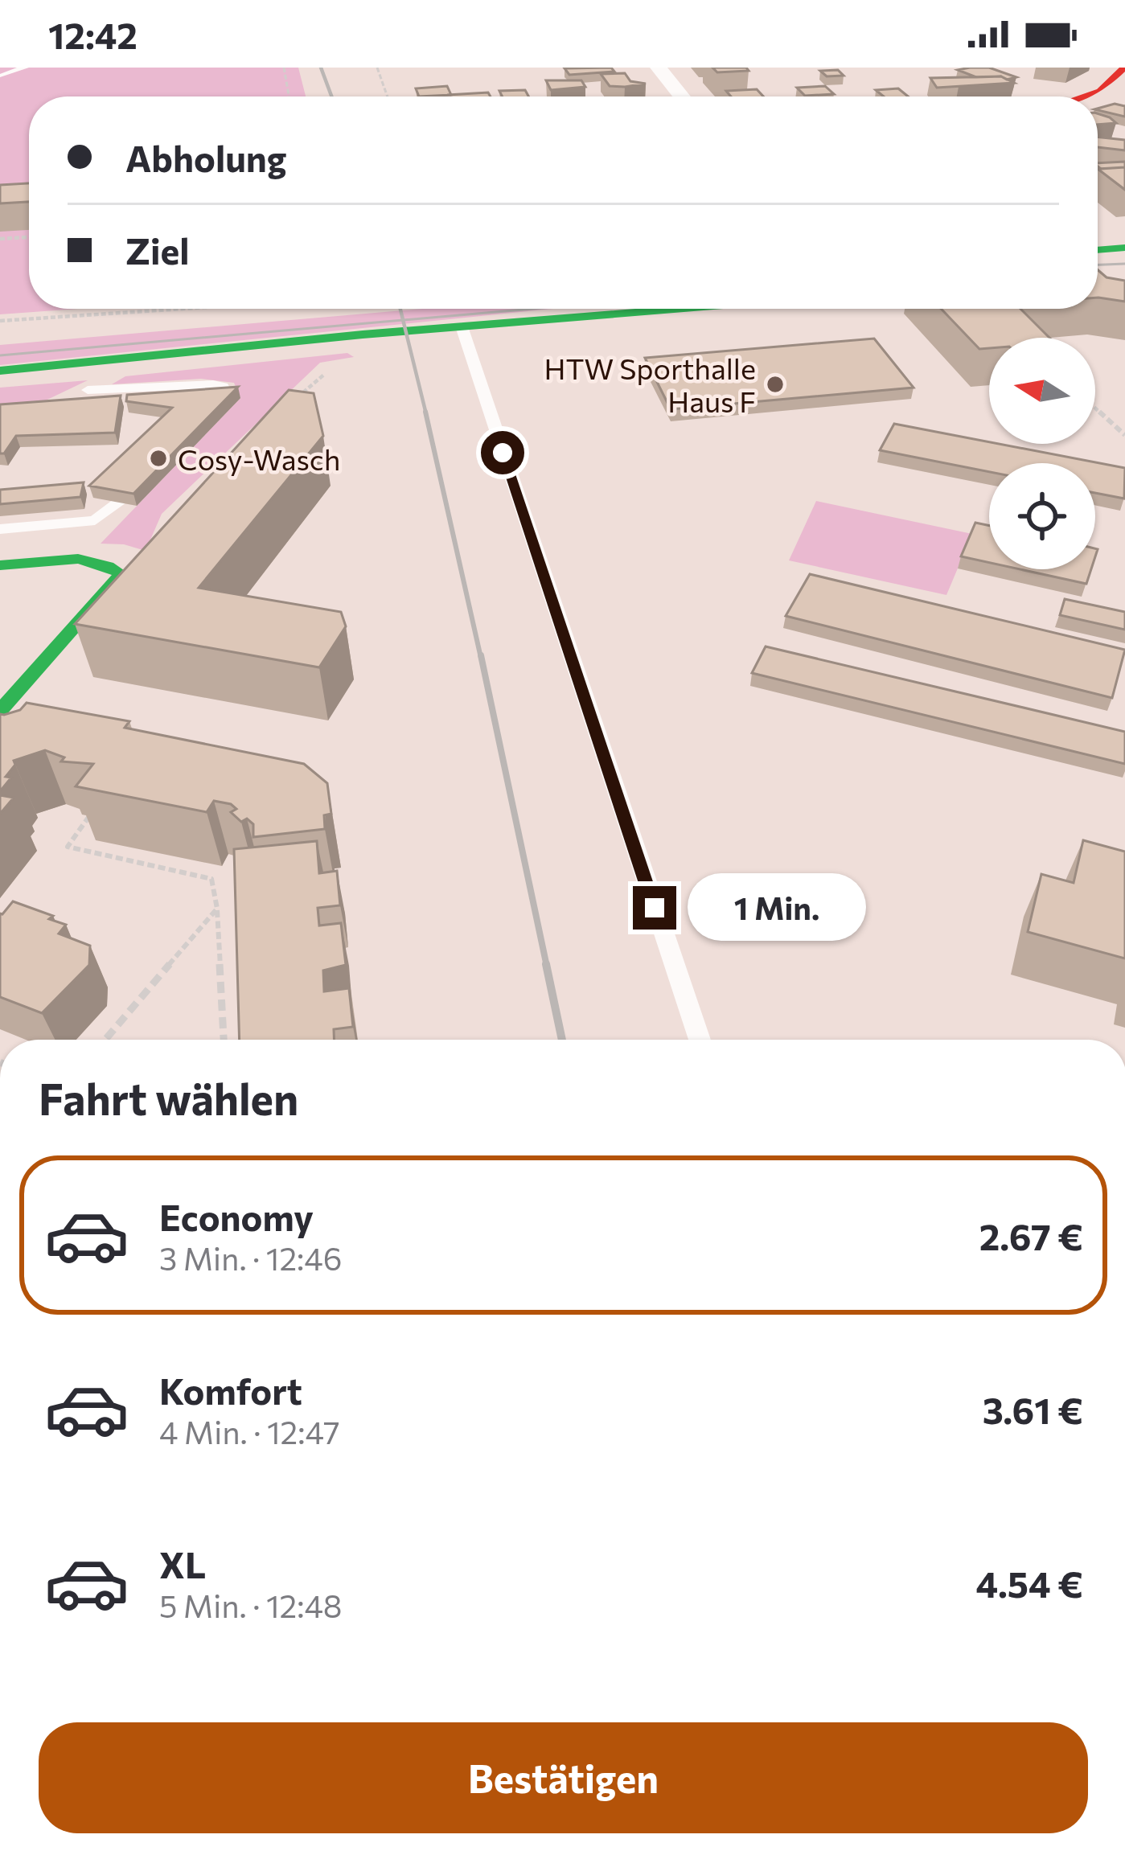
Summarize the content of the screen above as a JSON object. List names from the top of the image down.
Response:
{
  "places": ["HTW Sporthalle Haus F", "Cosy-Wasch"],
  "north": "left",
  "page": {
    "status": "12:42",
    "banner": ["Abholung", "Ziel"],
    "bubble": "1 Min.",
    "heading": "Fahrt wählen",
    "list": [
      {
        "name": "Economy",
        "note": "3 Min. · 12:46",
        "value": "2.67 €"
      },
      {
        "name": "Komfort",
        "note": "4 Min. · 12:47",
        "value": "3.61 €"
      },
      {
        "name": "XL",
        "note": "5 Min. · 12:48",
        "value": "4.54 €"
      }
    ],
    "buttons": "Bestätigen"
  }
}
